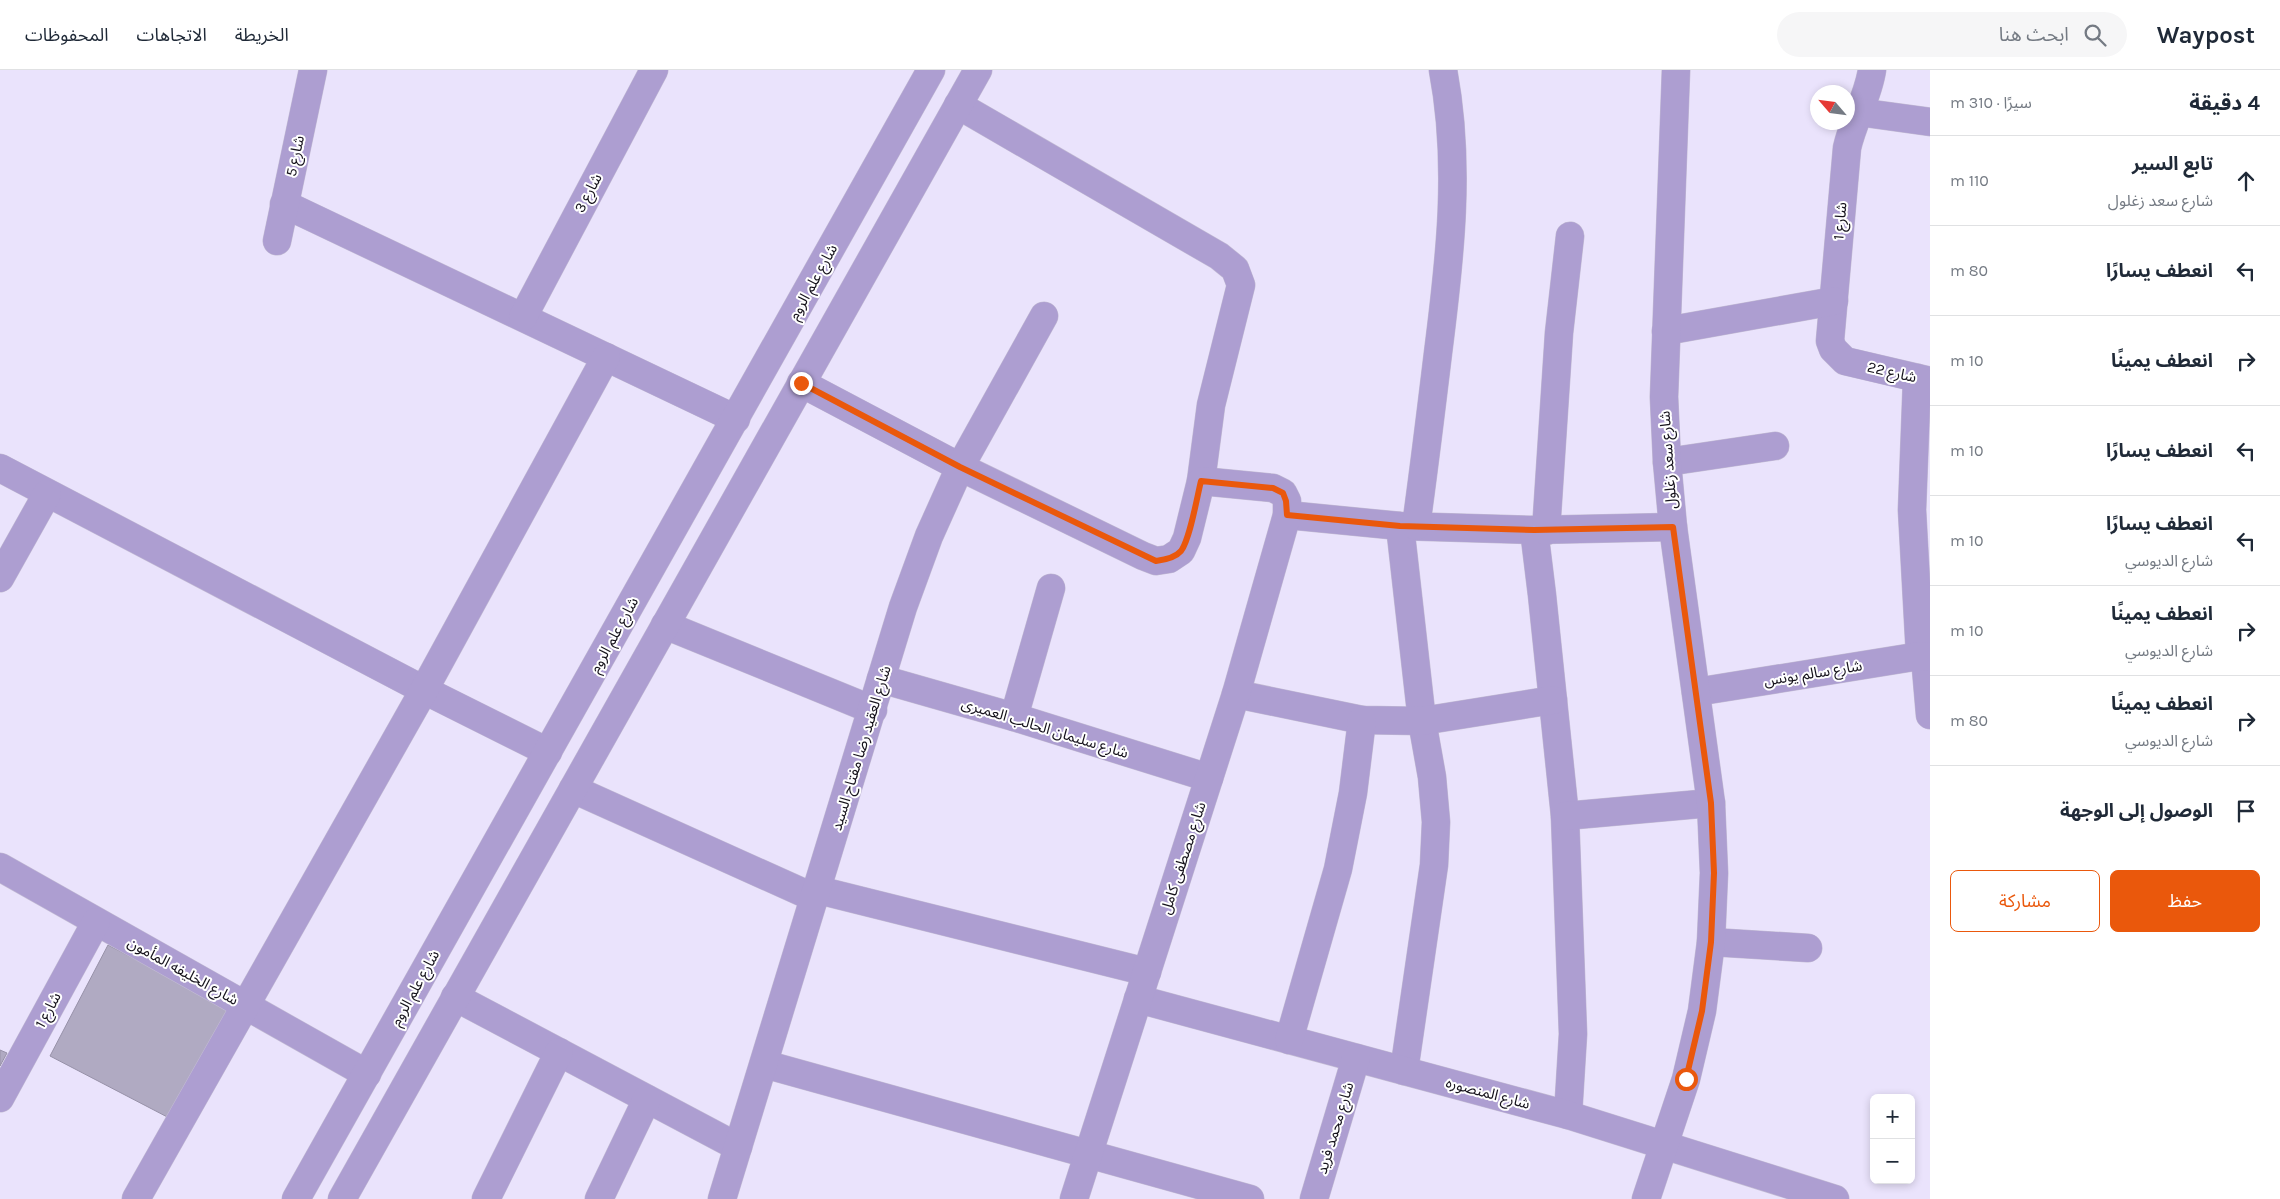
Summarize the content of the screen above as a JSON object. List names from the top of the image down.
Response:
{
  "streets": {
    "street": [
      "شارع 5",
      "شارع 3",
      "شارع 1",
      "شارع علم الروم",
      "شارع 22",
      "شارع سعد زغلول",
      "شارع سالم يونس",
      "شارع سليمان الحالب العميرى",
      "شارع العقيد رضا مفتاح السيد",
      "شارع مصطفى كامل",
      "شارع الخليفه المأمون",
      "شارع المنصوره",
      "شارع محمد فريد"
    ]
  },
  "crossings": [
    ["شارع 1", "شارع 22"],
    ["شارع 1", "شارع الخليفه المأمون"],
    ["شارع علم الروم", "شارع الخليفه المأمون"],
    ["شارع سعد زغلول", "شارع سالم يونس"],
    ["شارع سعد زغلول", "شارع المنصوره"],
    ["شارع سليمان الحالب العميرى", "شارع العقيد رضا مفتاح السيد"],
    ["شارع سليمان الحالب العميرى", "شارع مصطفى كامل"],
    ["شارع مصطفى كامل", "شارع المنصوره"],
    ["شارع المنصوره", "شارع محمد فريد"]
  ],
  "north": "top left",
  "page": {
    "header": "Waypost",
    "search": "ابحث هنا",
    "nav": ["الخريطة", "الاتجاهات", "المحفوظات"],
    "heading": ["4 دقيقة", "سيرًا · 310 m"],
    "list": [
      ["تابع السير", "شارع سعد زغلول", "110 m"],
      ["انعطف يسارًا", "80 m"],
      ["انعطف يمينًا", "10 m"],
      ["انعطف يسارًا", "10 m"],
      ["انعطف يسارًا", "شارع الديوسي", "10 m"],
      ["انعطف يمينًا", "شارع الديوسي", "10 m"],
      ["انعطف يمينًا", "شارع الديوسي", "80 m"],
      "الوصول إلى الوجهة"
    ],
    "buttons": ["حفظ", "مشاركة"],
    "map_buttons": ["+", "−"]
  }
}
